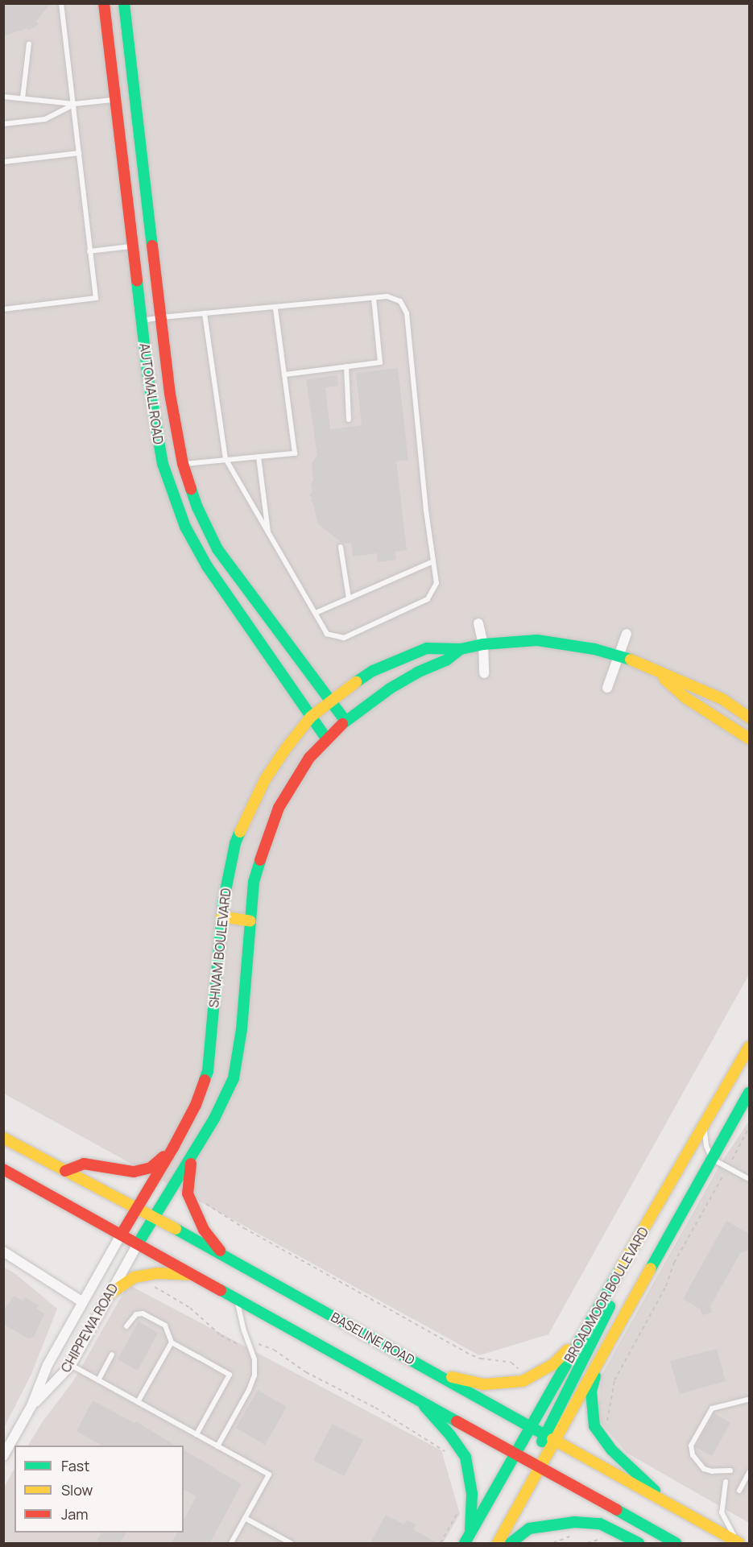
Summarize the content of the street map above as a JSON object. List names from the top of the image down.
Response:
{
  "streets": {
    "main road": [
      "AUTOMALL ROAD",
      "SHIVAM BOULEVARD",
      "BROADMOOR BOULEVARD",
      "BASELINE ROAD"
    ],
    "street": ["CHIPPEWA ROAD"]
  },
  "crossings": [
    ["AUTOMALL ROAD", "SHIVAM BOULEVARD"],
    ["SHIVAM BOULEVARD", "CHIPPEWA ROAD"],
    ["SHIVAM BOULEVARD", "BASELINE ROAD"],
    ["BROADMOOR BOULEVARD", "BASELINE ROAD"]
  ],
  "legend": ["Fast", "Slow", "Jam"]
}
